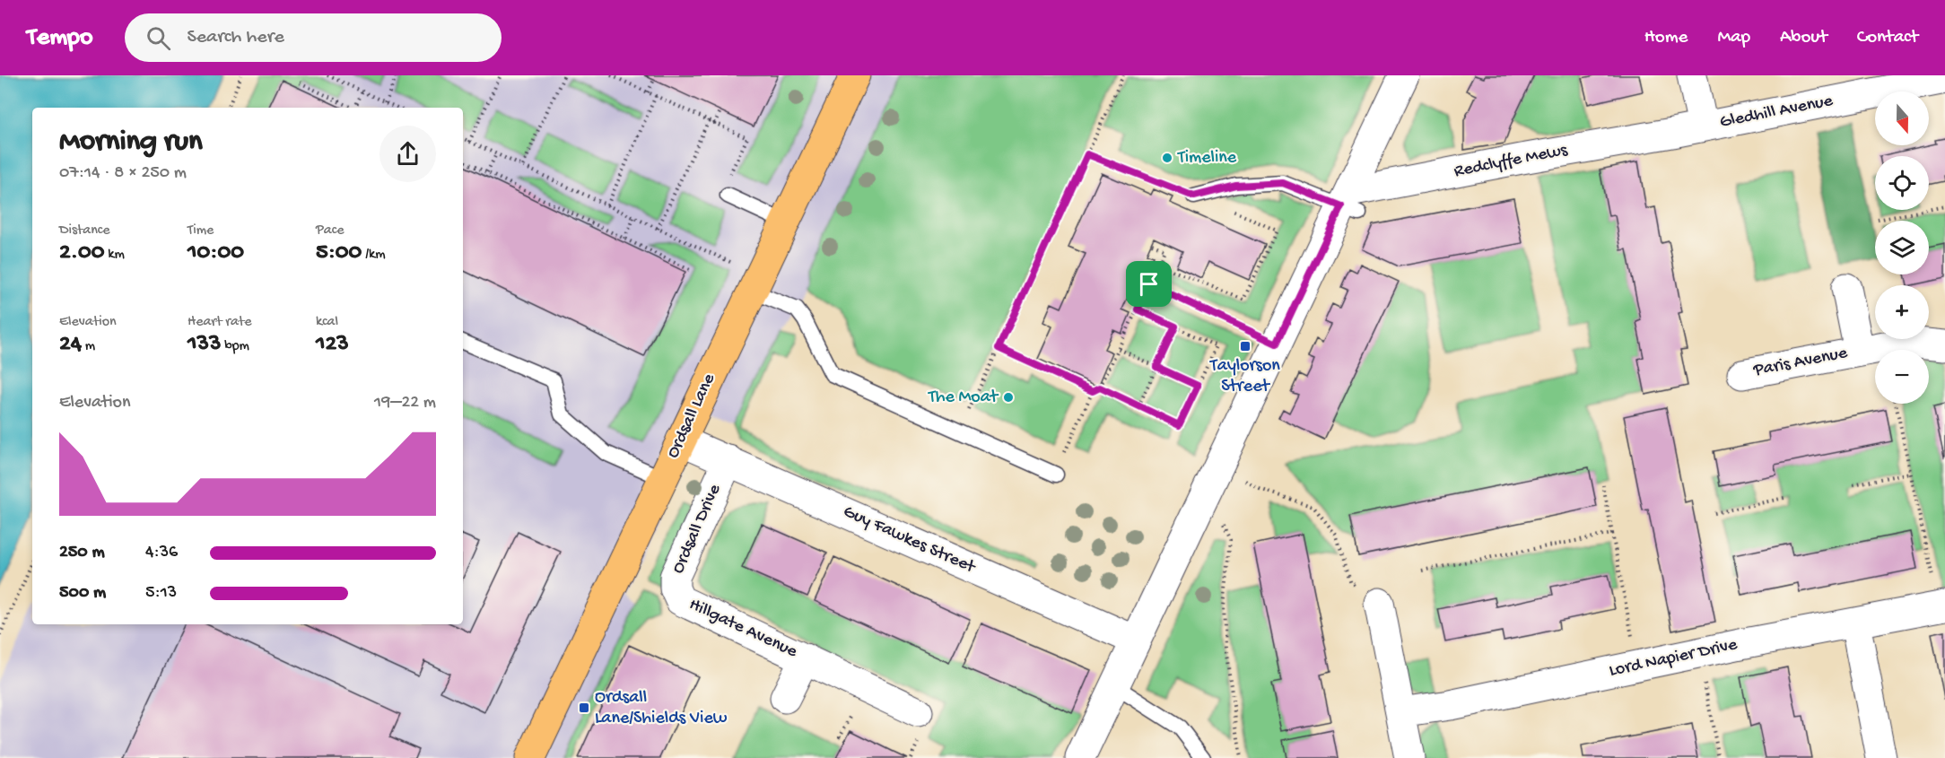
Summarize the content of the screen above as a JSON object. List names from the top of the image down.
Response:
{
  "streets": {
    "main road": ["Ordsall Lane"],
    "street": [
      "Gledhill Avenue",
      "Redclyffe Mews",
      "Paris Avenue",
      "Ordsall Drive",
      "Guy Fawkes Street",
      "Hillgate Avenue",
      "Lord Napier Drive"
    ]
  },
  "crossings": [
    ["Gledhill Avenue", "Redclyffe Mews"],
    ["Ordsall Lane", "Guy Fawkes Street"],
    ["Ordsall Drive", "Guy Fawkes Street"],
    ["Ordsall Drive", "Hillgate Avenue"]
  ],
  "places": {
    "other": ["Timeline", "The Moat"],
    "transit": ["Taylorson Street", "Ordsall Lane/Shields View"]
  },
  "north": "bottom",
  "page": {
    "header": "Tempo",
    "search": "Search here",
    "nav": [
      "Home",
      "Map",
      "About",
      "Contact"
    ],
    "map_buttons": ["+", "−"],
    "heading": ["Morning run", "07:14 · 8 × 250 m"],
    "stats": [
      ["Distance", "2.00 km"],
      ["Time", "10:00"],
      ["Pace", "5:00 /km"],
      ["Elevation", "24 m"],
      ["Heart rate", "133 bpm"],
      ["kcal", "123"]
    ],
    "chart": ["Elevation", "19–22 m"],
    "list": [
      {
        "name": "250 m",
        "note": "4:36"
      },
      {
        "name": "500 m",
        "note": "5:13"
      }
    ]
  }
}
